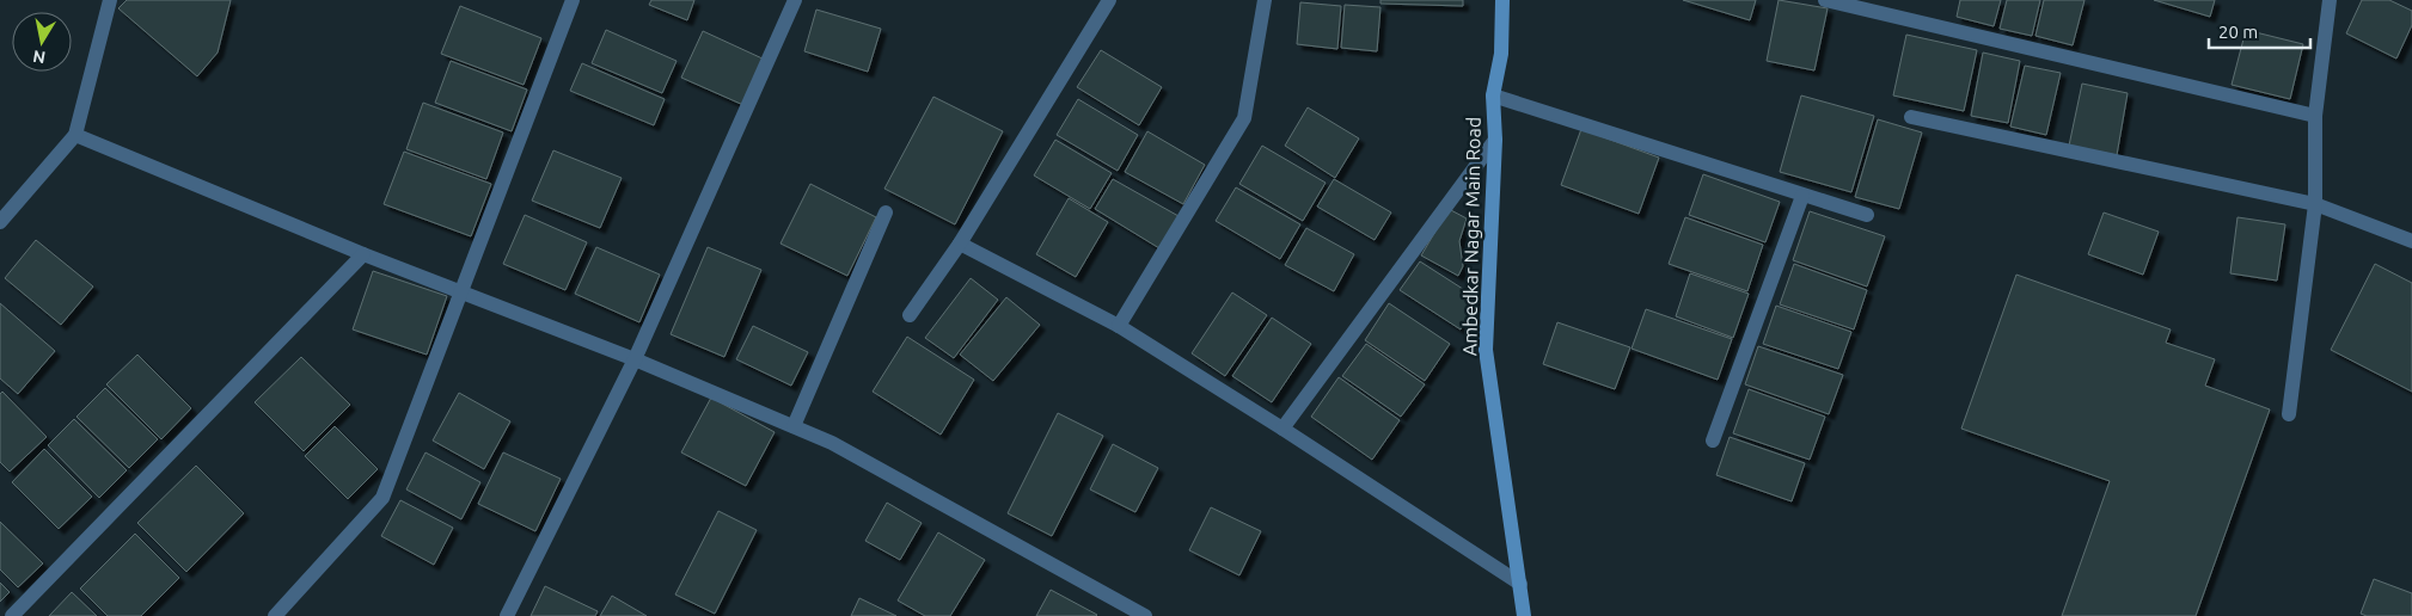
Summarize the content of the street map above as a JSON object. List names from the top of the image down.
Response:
{
  "streets": {
    "street": ["Ambedkar Nagar Main Road"]
  },
  "scale_bar": "20 m",
  "north": "bottom"
}
